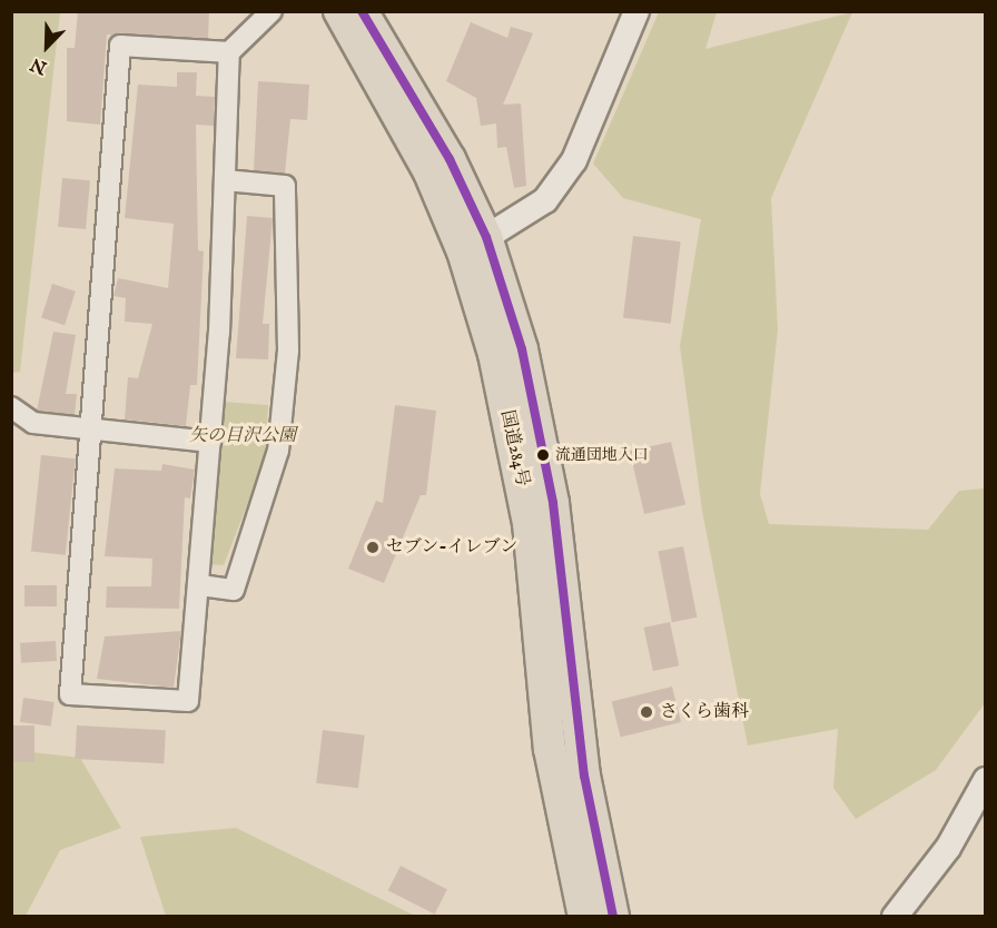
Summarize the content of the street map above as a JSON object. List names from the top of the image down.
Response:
{
  "streets": {
    "highway": ["国道284号"]
  },
  "parks": ["矢の目沢公園"],
  "places": ["流通団地入口", "セブン-イレブン", "さくら歯科"],
  "north": "bottom left"
}
